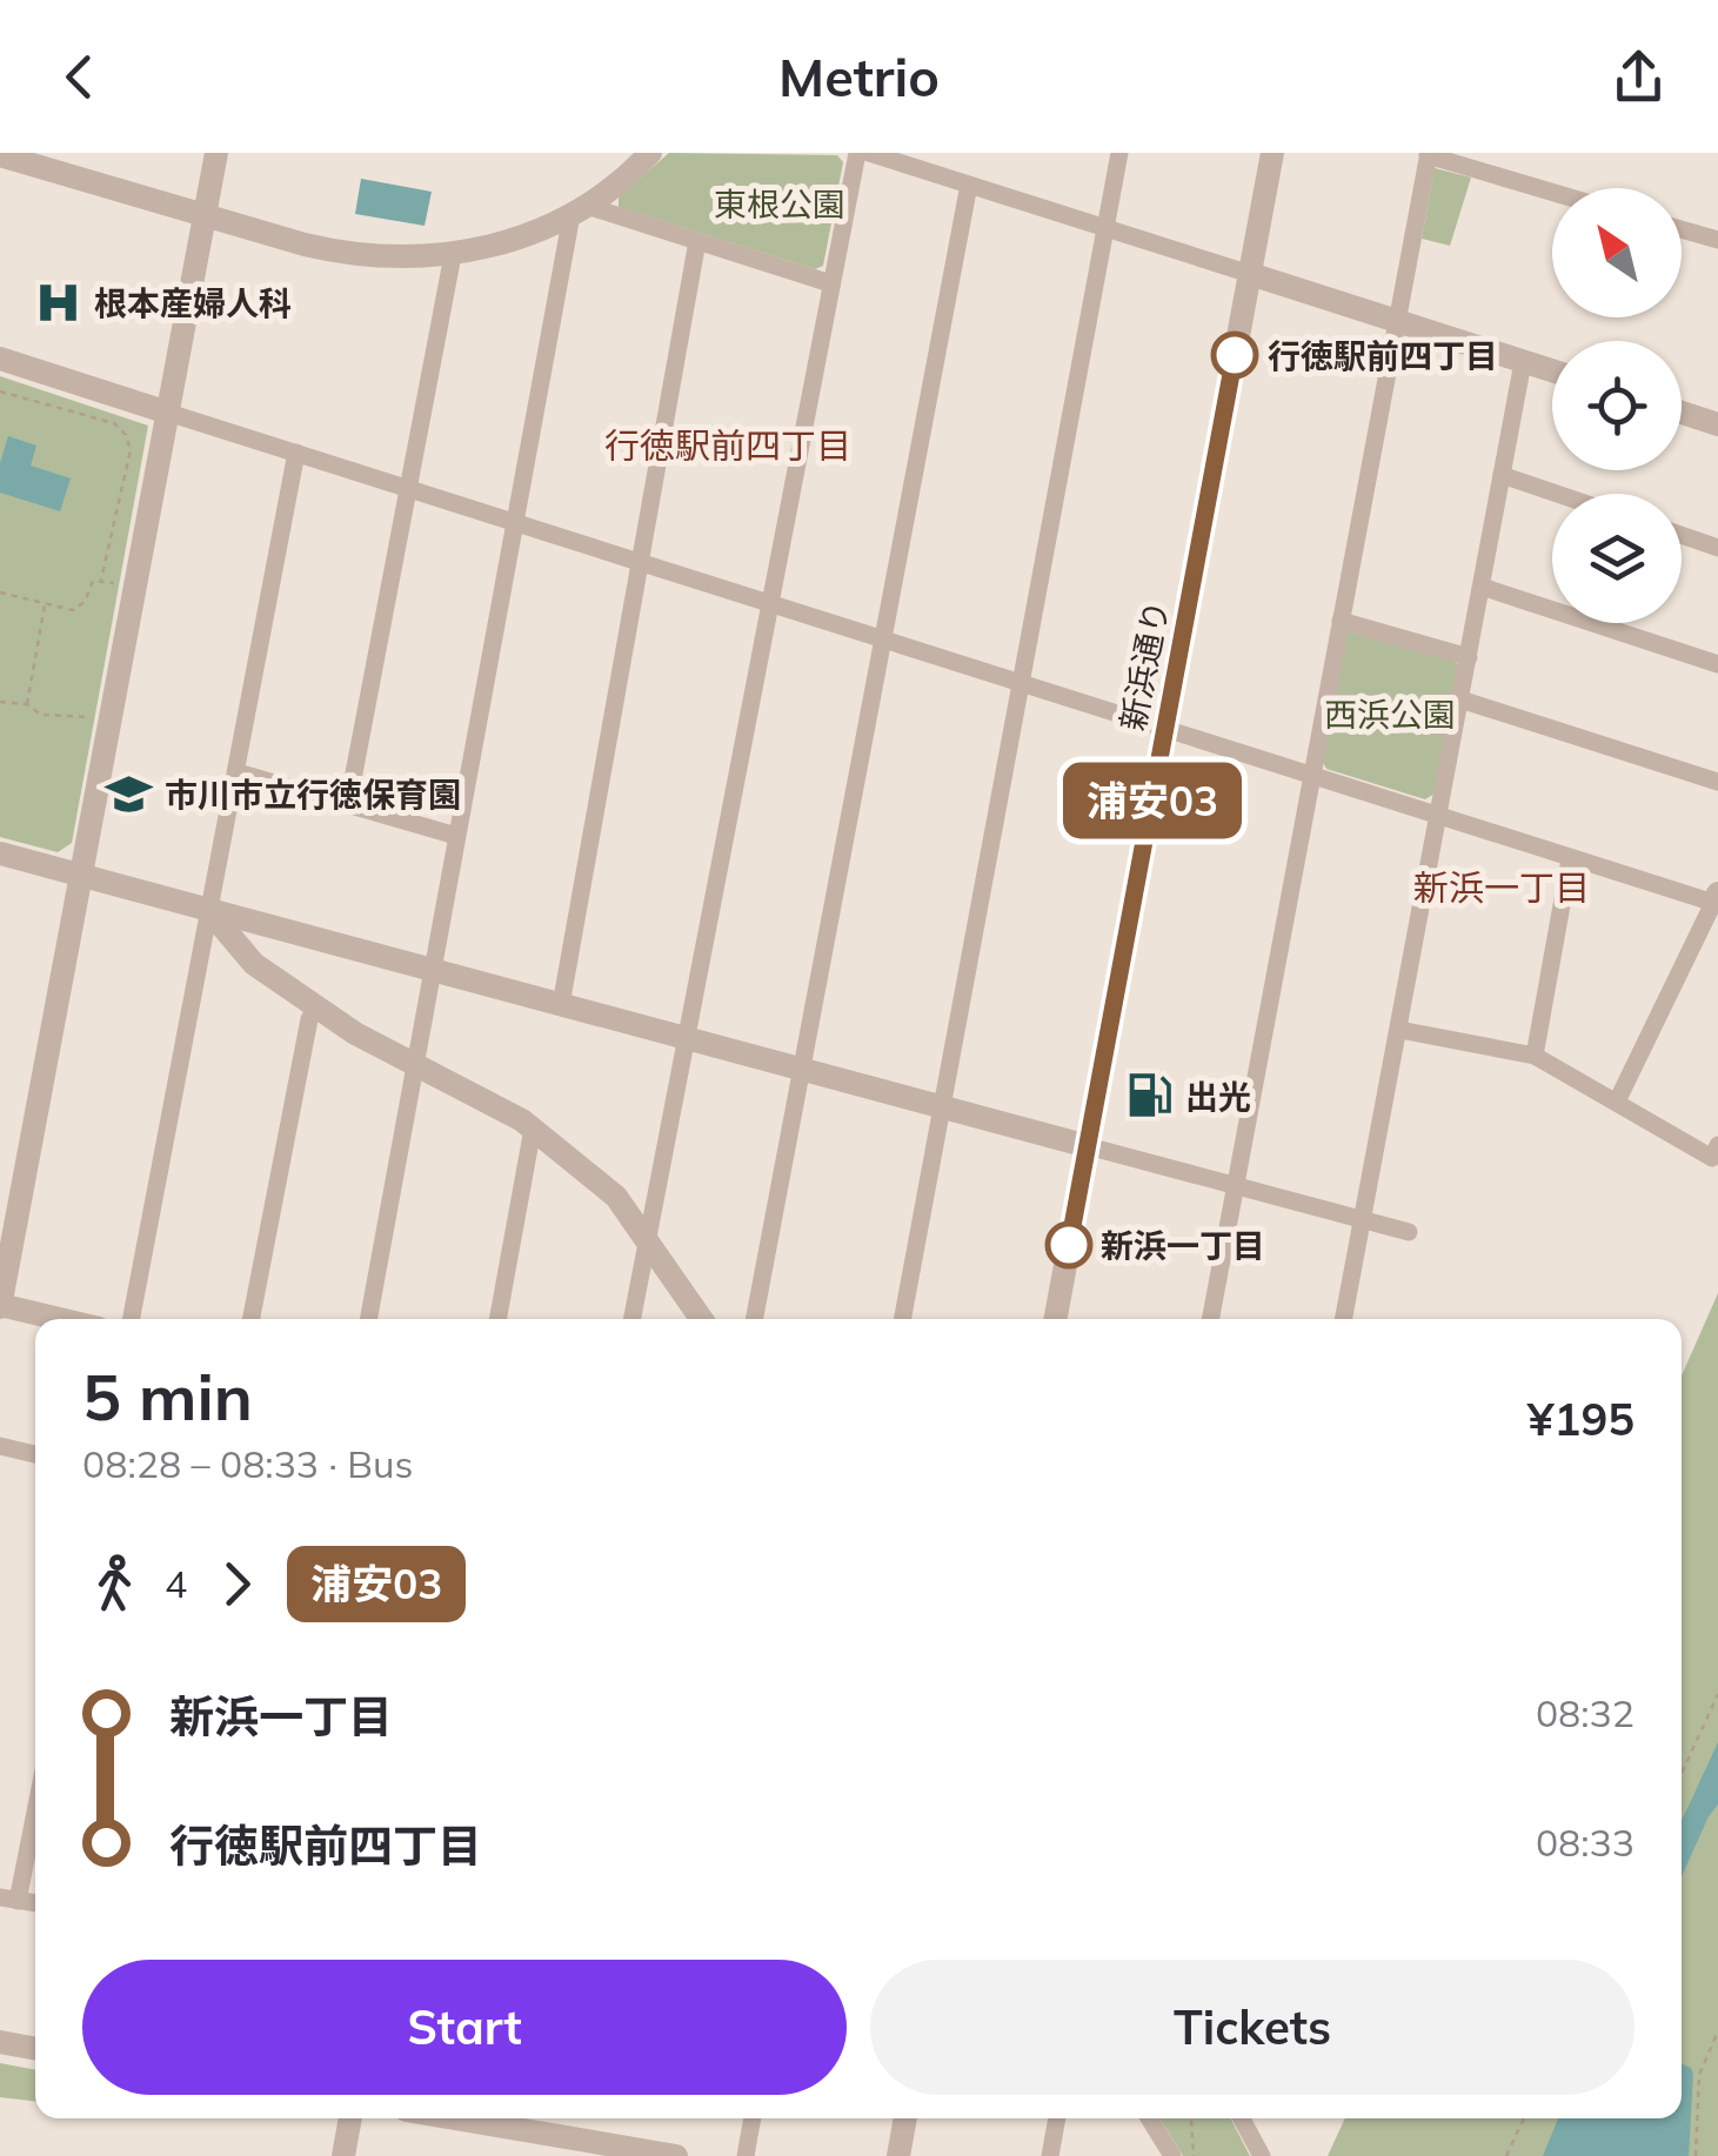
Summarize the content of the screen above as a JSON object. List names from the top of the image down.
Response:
{
  "streets": {
    "street": ["新浜通り"]
  },
  "districts": ["行徳駅前四丁目", "新浜一丁目"],
  "parks": ["東根公園", "西浜公園"],
  "places": {
    "hospital": ["根本産婦人科"],
    "other": ["行徳駅前四丁目", "新浜一丁目"],
    "school or university": ["市川市立行徳保育園"],
    "fuel station": ["出光"]
  },
  "lines": ["bus line 浦安03"],
  "north": "top left",
  "page": {
    "header": "Metrio",
    "on_map": "浦安03",
    "heading": ["5 min", "08:28 – 08:33 · Bus", "¥195"],
    "legs": ["4", "浦安03"],
    "list": [
      {
        "name": "新浜一丁目",
        "value": "08:32"
      },
      {
        "name": "行徳駅前四丁目",
        "value": "08:33"
      }
    ],
    "buttons": ["Start", "Tickets"]
  }
}
